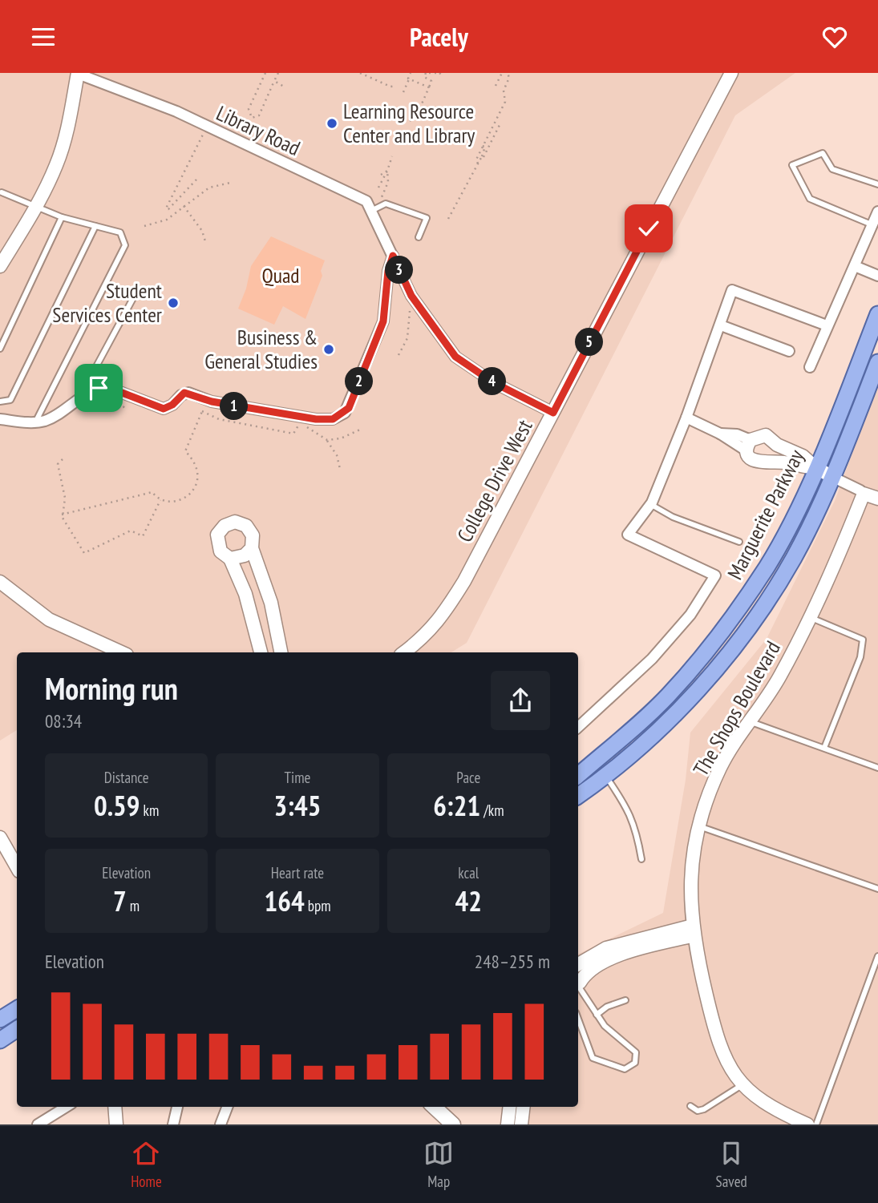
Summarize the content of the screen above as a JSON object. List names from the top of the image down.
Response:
{
  "streets": {
    "main road": ["Marguerite Parkway"],
    "street": ["Library Road", "College Drive West", "The Shops Boulevard"]
  },
  "crossings": [
    ["Library Road", "College Drive West"]
  ],
  "parks": ["Quad"],
  "places": ["Learning Resource Center and Library", "Student Services Center", "Business & General Studies"],
  "page": {
    "header": "Pacely",
    "pins": [
      "3",
      "5",
      "2",
      "4",
      "1"
    ],
    "heading": ["Morning run", "08:34"],
    "stats": [
      ["Distance", "0.59 km"],
      ["Time", "3:45"],
      ["Pace", "6:21 /km"],
      ["Elevation", "7 m"],
      ["Heart rate", "164 bpm"],
      ["kcal", "42"]
    ],
    "chart": ["Elevation", "248–255 m"],
    "tabs": ["Home", "Map", "Saved"]
  }
}
